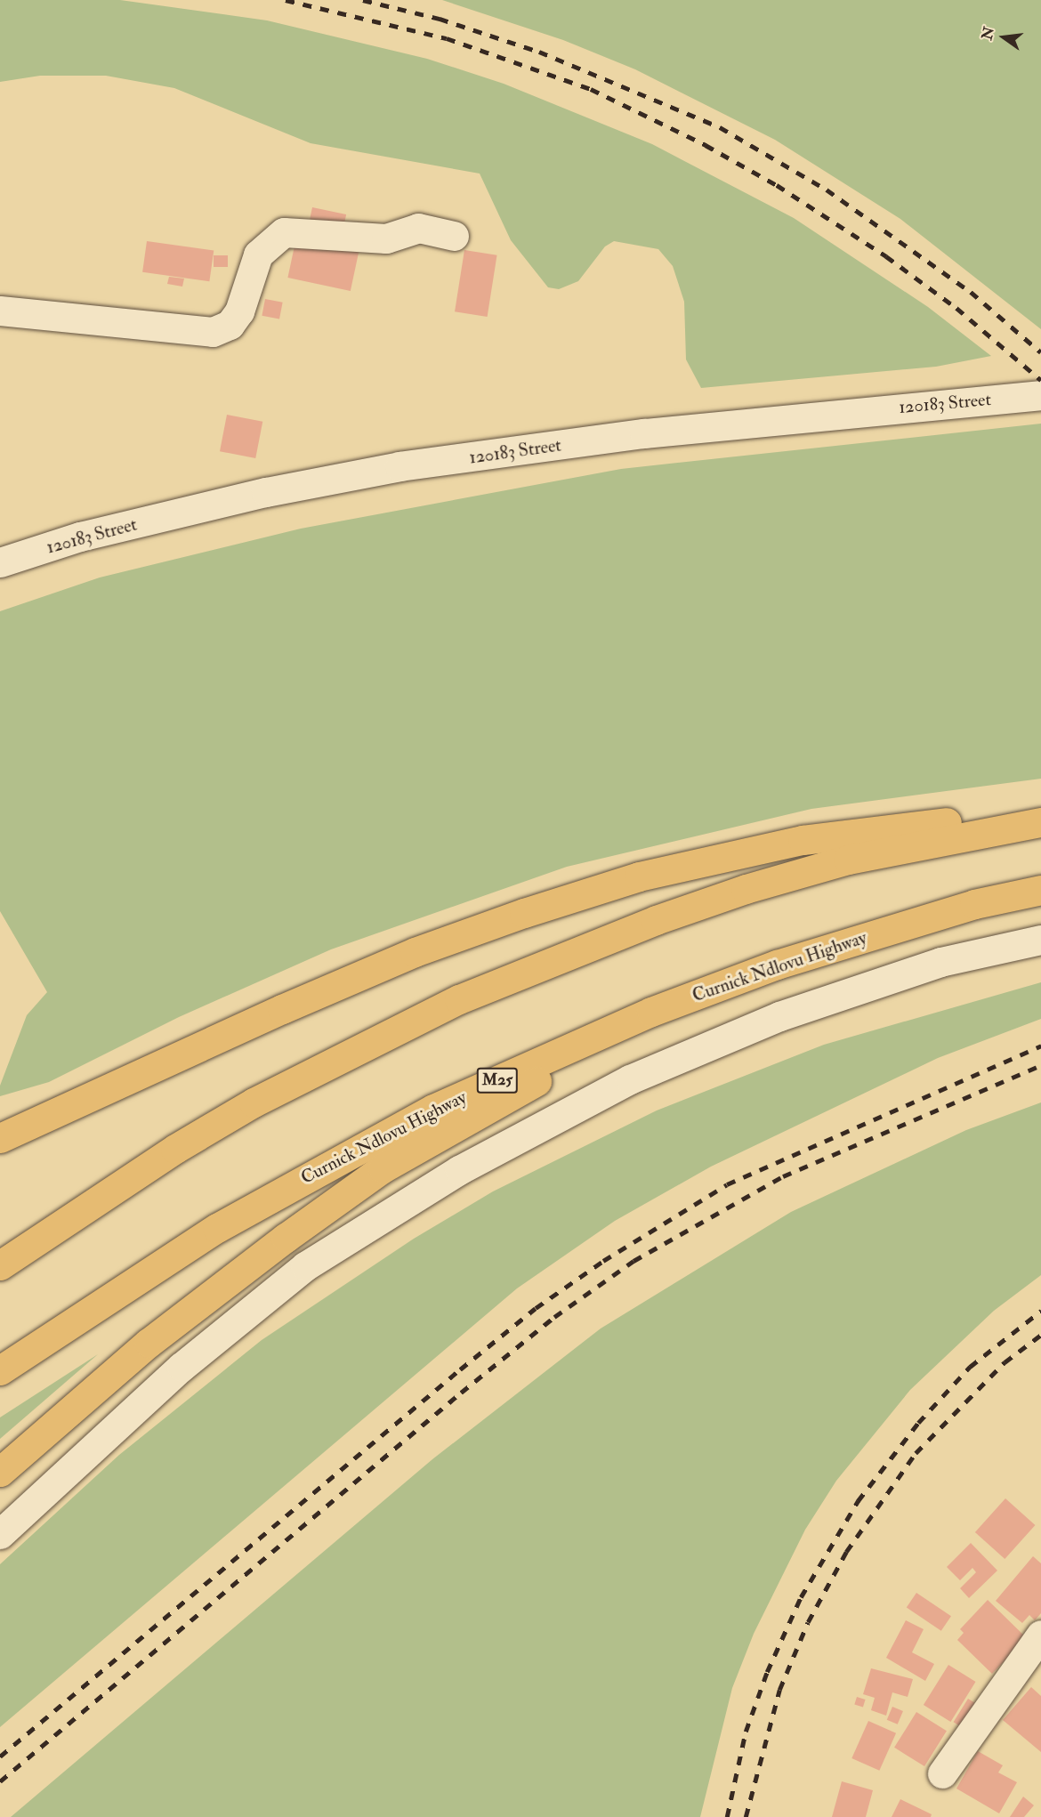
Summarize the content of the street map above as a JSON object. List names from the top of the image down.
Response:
{
  "streets": {
    "main road": ["Curnick Ndlovu Highway", "M25"],
    "street": ["120183 Street"]
  },
  "north": "left"
}
